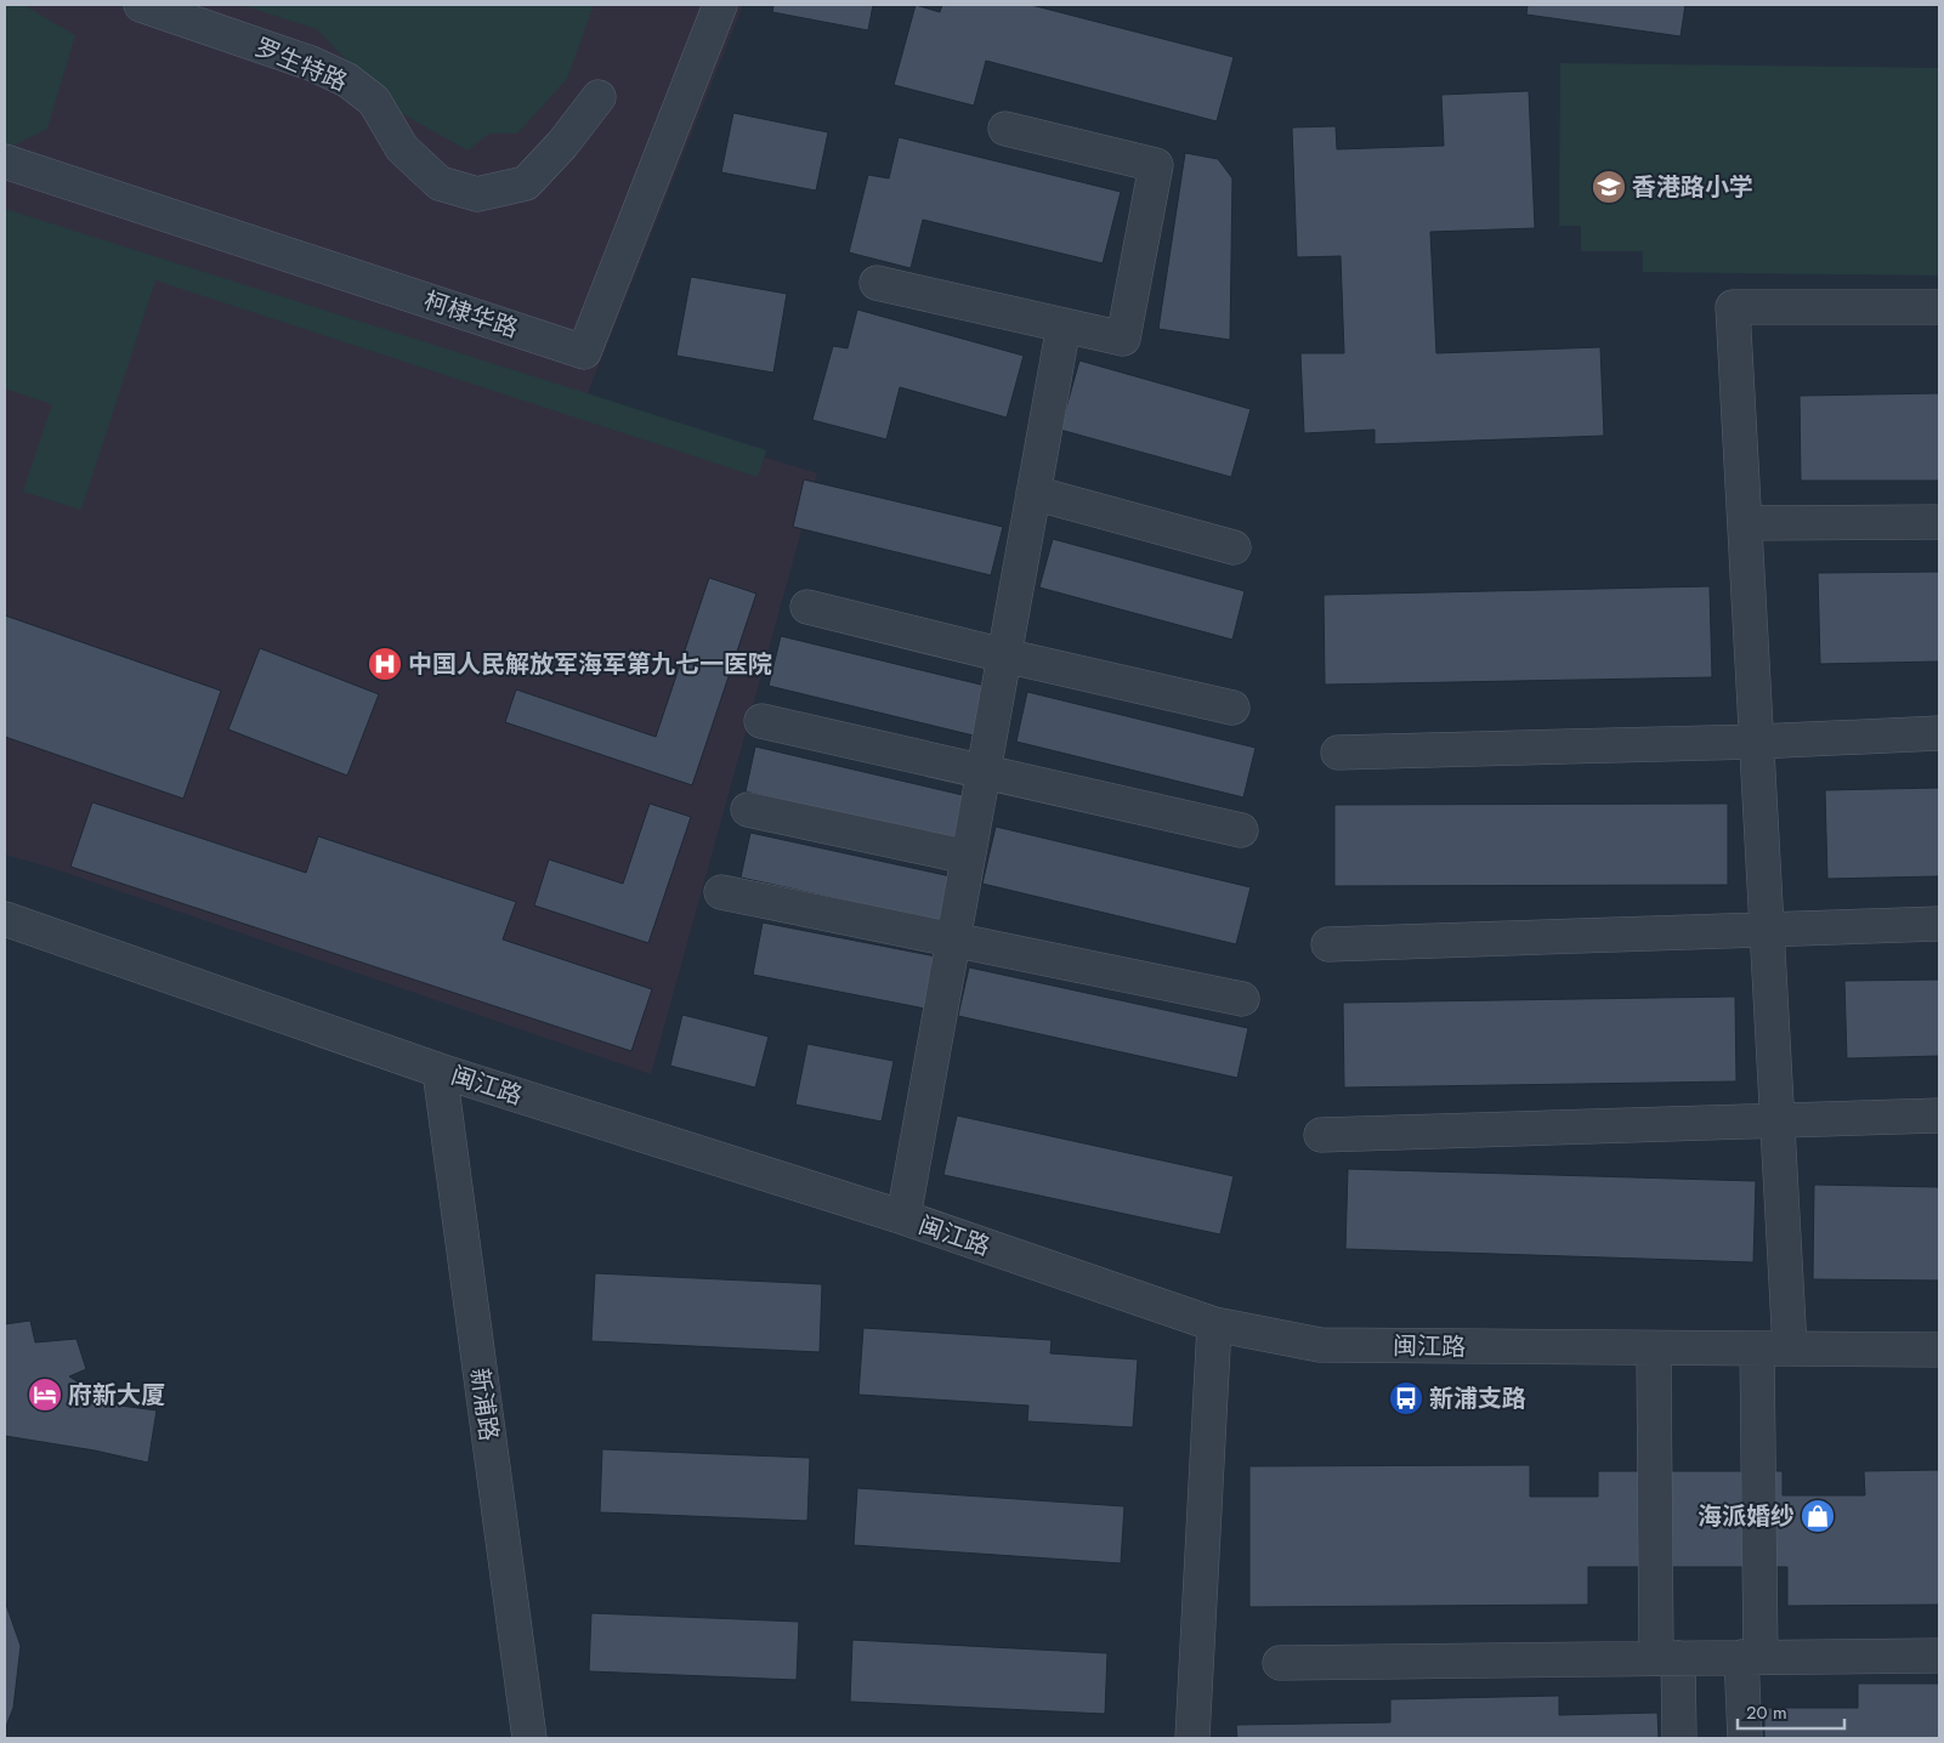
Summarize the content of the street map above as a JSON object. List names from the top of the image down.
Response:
{
  "streets": {
    "street": [
      "罗生特路",
      "柯棣华路",
      "闽江路",
      "新浦路"
    ]
  },
  "crossings": [
    ["闽江路", "新浦路"]
  ],
  "places": {
    "school or university": ["香港路小学"],
    "hospital": ["中国人民解放军海军第九七一医院"],
    "hotel": ["府新大厦"],
    "bus stop": ["新浦支路"],
    "shop": ["海派婚纱"]
  },
  "scale_bar": "20 m"
}
